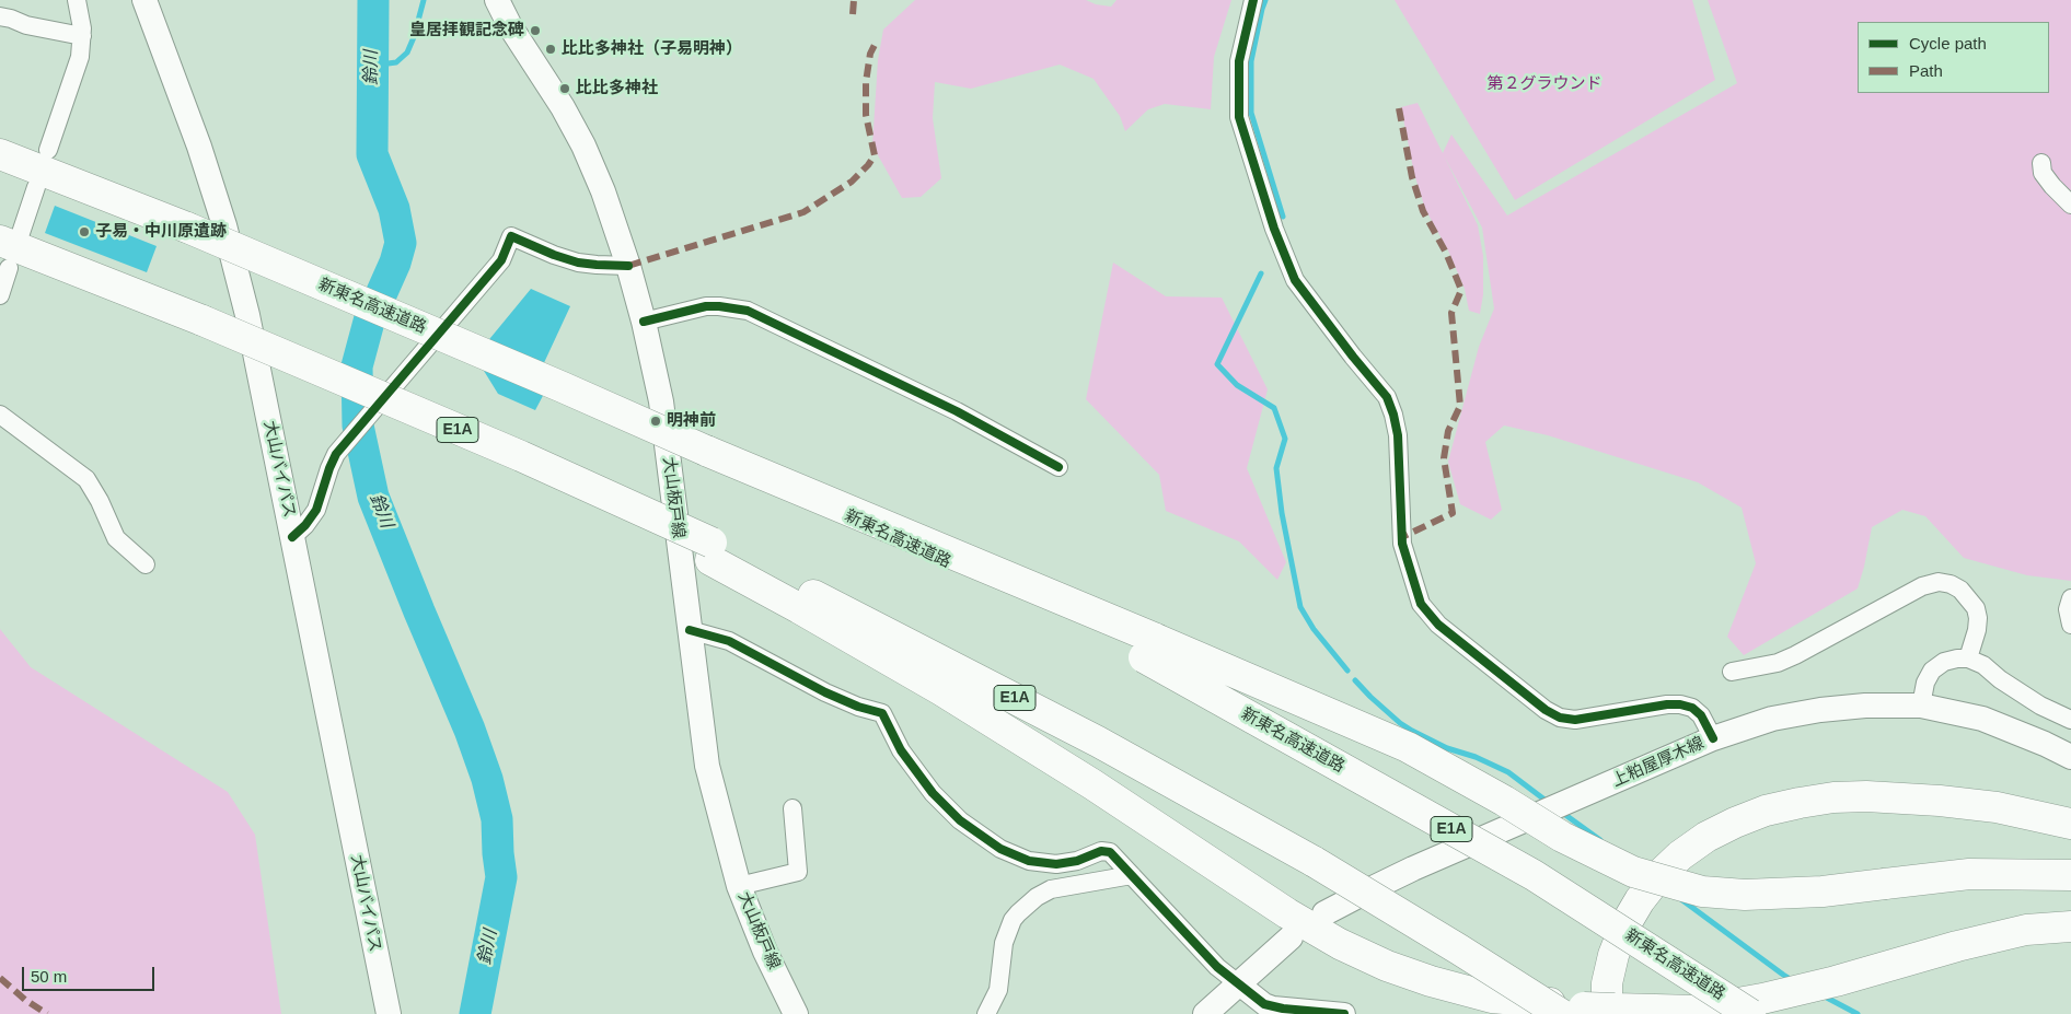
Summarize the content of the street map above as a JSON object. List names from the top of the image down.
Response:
{
  "streets": {
    "highway": ["新東名高速道路", "E1A"],
    "main road": ["大山バイパス", "大山板戸線", "上粕屋厚木線"]
  },
  "water": ["鈴川"],
  "parks": ["第２グラウンド"],
  "places": [
    "皇居拝観記念碑",
    "比比多神社（子易明神）",
    "比比多神社",
    "子易・中川原遺跡",
    "明神前"
  ],
  "legend": ["Cycle path", "Path"],
  "scale_bar": "50 m"
}
